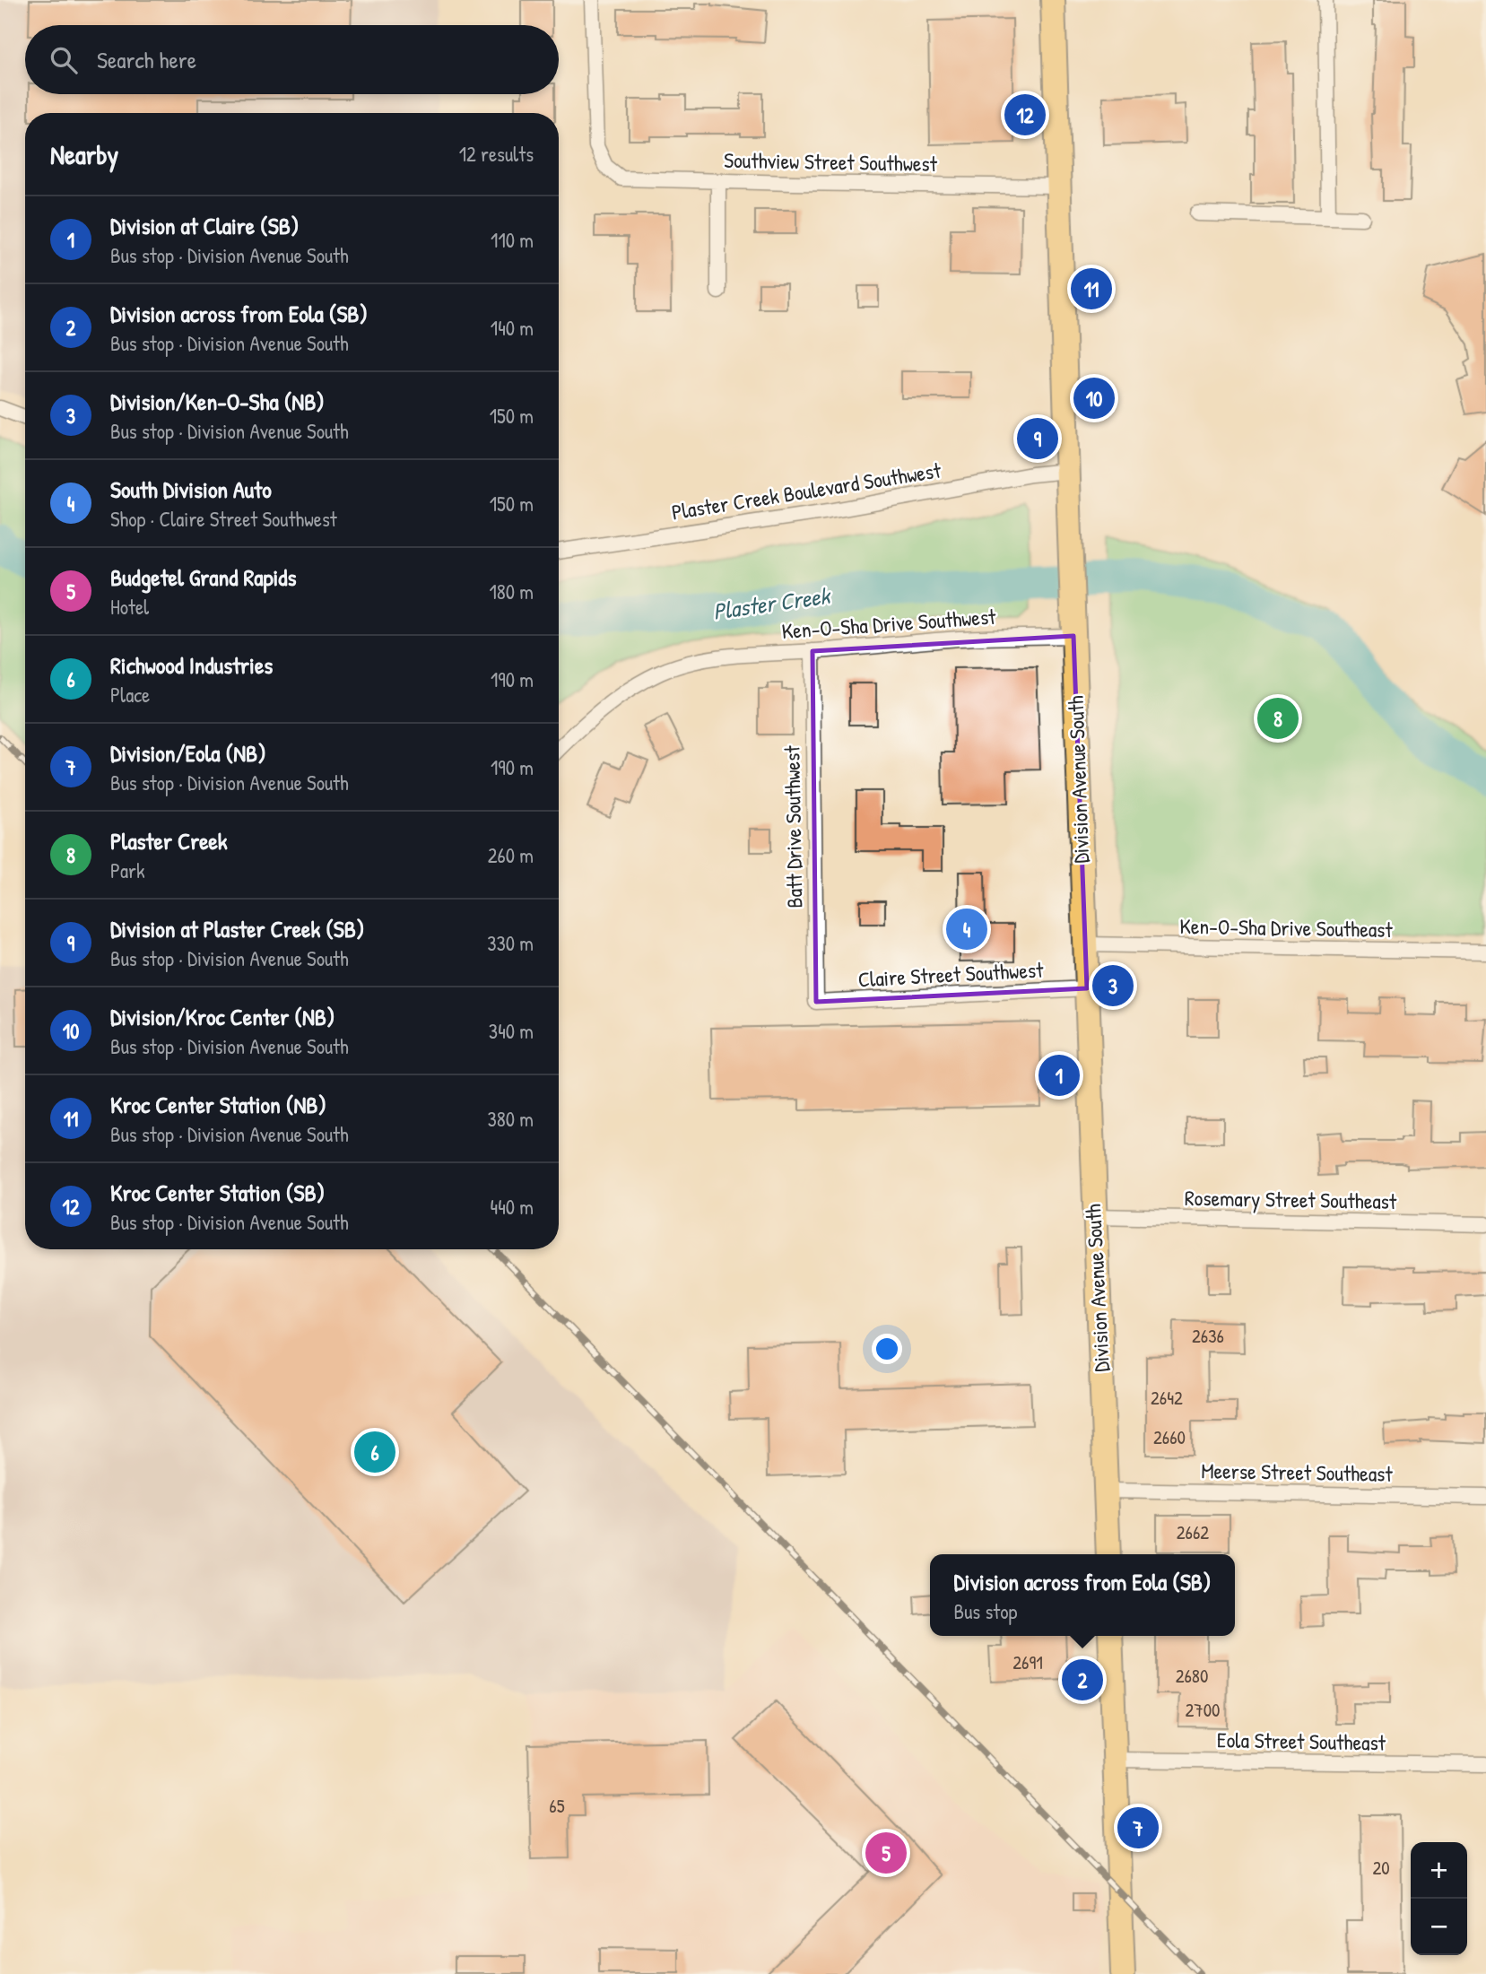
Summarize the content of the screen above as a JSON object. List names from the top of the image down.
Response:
{
  "streets": {
    "main road": ["Division Avenue South"],
    "street": [
      "Southview Street Southwest",
      "Plaster Creek Boulevard Southwest",
      "Ken-O-Sha Drive Southwest",
      "Batt Drive Southwest",
      "Ken-O-Sha Drive Southeast",
      "Claire Street Southwest",
      "Rosemary Street Southeast",
      "Meerse Street Southeast",
      "Eola Street Southeast"
    ]
  },
  "crossings": [
    ["Southview Street Southwest", "Division Avenue South"],
    ["Plaster Creek Boulevard Southwest", "Division Avenue South"],
    ["Ken-O-Sha Drive Southwest", "Division Avenue South"],
    ["Ken-O-Sha Drive Southwest", "Batt Drive Southwest"],
    ["Division Avenue South", "Ken-O-Sha Drive Southeast"],
    ["Division Avenue South", "Claire Street Southwest"],
    ["Division Avenue South", "Rosemary Street Southeast"],
    ["Division Avenue South", "Meerse Street Southeast"],
    ["Batt Drive Southwest", "Claire Street Southwest"]
  ],
  "water": ["Plaster Creek"],
  "house_numbers": [
    "2636",
    "2642",
    "2660",
    "2662",
    "2691",
    "2680",
    "2700",
    "65",
    "20"
  ],
  "page": {
    "search": "Search here",
    "pins": [
      "12",
      "11",
      "10",
      "9",
      "8",
      "4",
      "3",
      "1",
      "6",
      "2",
      "7",
      "5"
    ],
    "heading": ["Nearby", "12 results"],
    "list": [
      {
        "mark": "1",
        "name": "Division at Claire (SB)",
        "note": "Bus stop · Division Avenue South",
        "value": "110 m"
      },
      {
        "mark": "2",
        "name": "Division across from Eola (SB)",
        "note": "Bus stop · Division Avenue South",
        "value": "140 m"
      },
      {
        "mark": "3",
        "name": "Division/Ken-O-Sha (NB)",
        "note": "Bus stop · Division Avenue South",
        "value": "150 m"
      },
      {
        "mark": "4",
        "name": "South Division Auto",
        "note": "Shop · Claire Street Southwest",
        "value": "150 m"
      },
      {
        "mark": "5",
        "name": "Budgetel Grand Rapids",
        "note": "Hotel",
        "value": "180 m"
      },
      {
        "mark": "6",
        "name": "Richwood Industries",
        "note": "Place",
        "value": "190 m"
      },
      {
        "mark": "7",
        "name": "Division/Eola (NB)",
        "note": "Bus stop · Division Avenue South",
        "value": "190 m"
      },
      {
        "mark": "8",
        "name": "Plaster Creek",
        "note": "Park",
        "value": "260 m"
      },
      {
        "mark": "9",
        "name": "Division at Plaster Creek (SB)",
        "note": "Bus stop · Division Avenue South",
        "value": "330 m"
      },
      {
        "mark": "10",
        "name": "Division/Kroc Center (NB)",
        "note": "Bus stop · Division Avenue South",
        "value": "340 m"
      },
      {
        "mark": "11",
        "name": "Kroc Center Station (NB)",
        "note": "Bus stop · Division Avenue South",
        "value": "380 m"
      },
      {
        "mark": "12",
        "name": "Kroc Center Station (SB)",
        "note": "Bus stop · Division Avenue South",
        "value": "440 m"
      }
    ],
    "popup": ["Division across from Eola (SB)", "Bus stop"],
    "map_buttons": ["+", "−"]
  }
}
